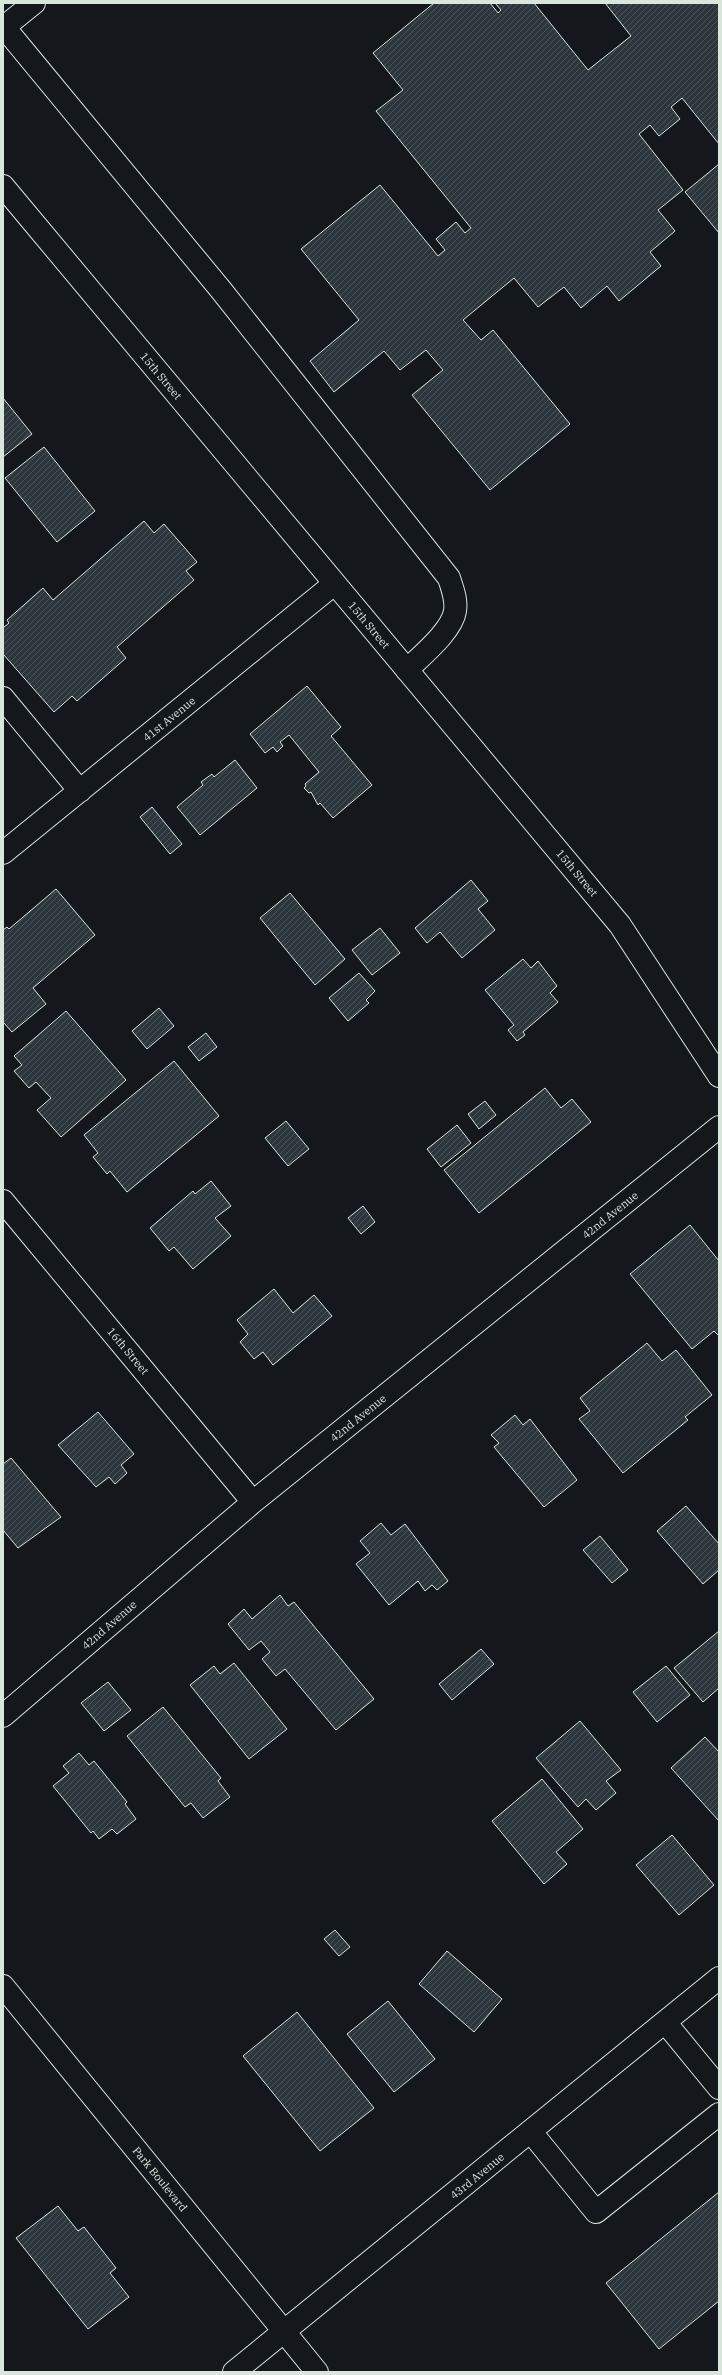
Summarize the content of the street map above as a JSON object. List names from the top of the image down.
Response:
{
  "streets": {
    "street": [
      "15th Street",
      "41st Avenue",
      "42nd Avenue",
      "16th Street",
      "43rd Avenue",
      "Park Boulevard"
    ]
  },
  "crossings": [
    ["15th Street", "41st Avenue"],
    ["42nd Avenue", "16th Street"],
    ["43rd Avenue", "Park Boulevard"]
  ]
}
